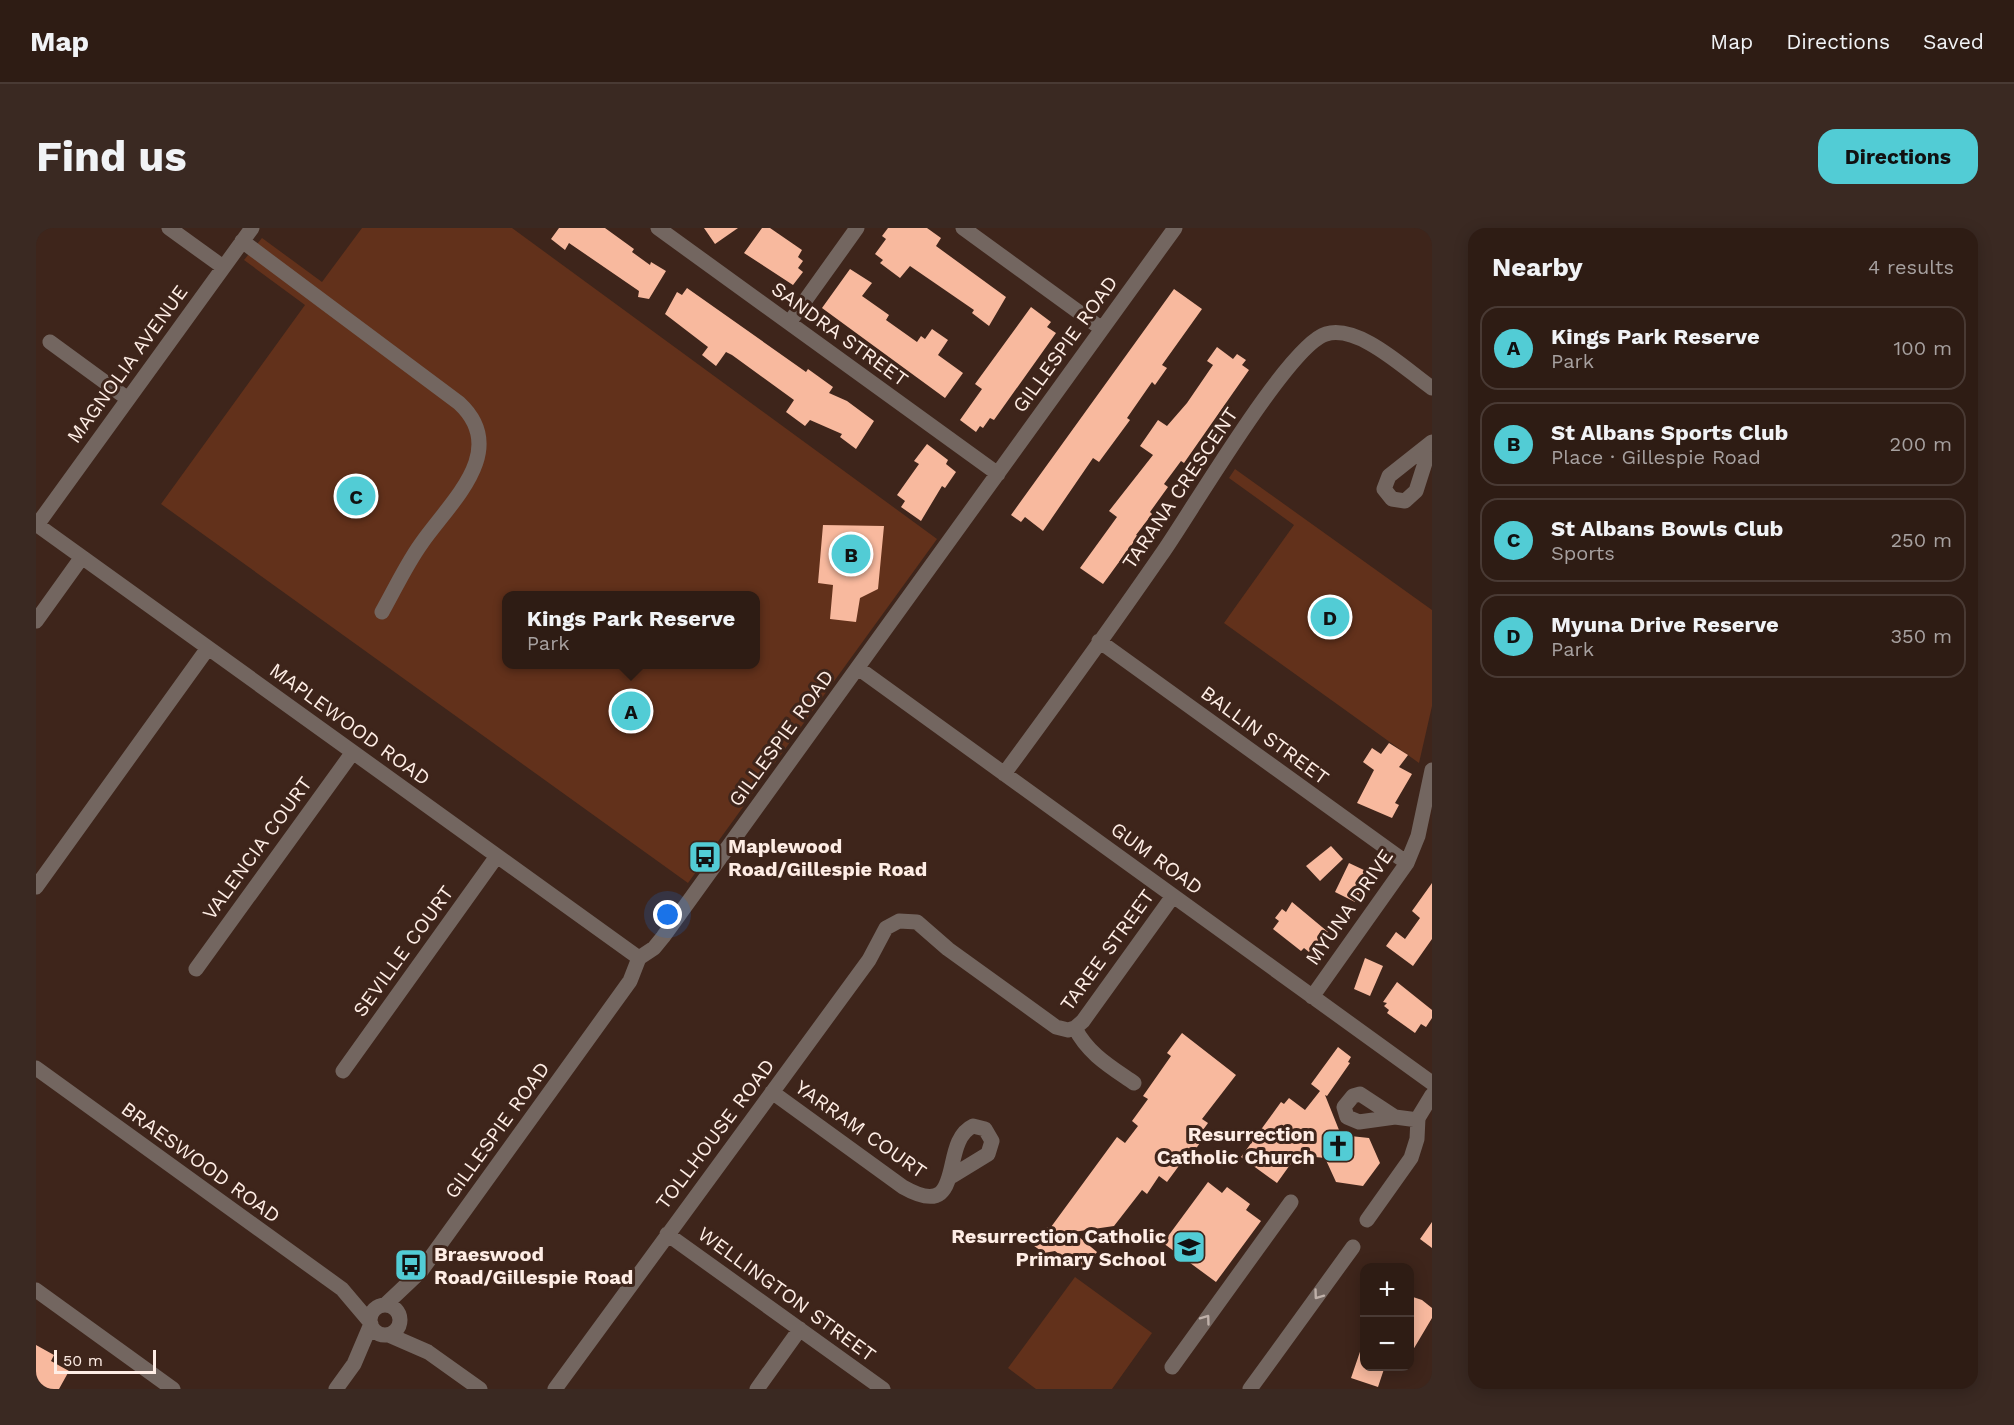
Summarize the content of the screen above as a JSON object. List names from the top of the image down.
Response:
{
  "streets": {
    "street": [
      "SANDRA STREET",
      "GILLESPIE ROAD",
      "MAGNOLIA AVENUE",
      "TARANA CRESCENT",
      "MAPLEWOOD ROAD",
      "BALLIN STREET",
      "VALENCIA COURT",
      "GUM ROAD",
      "MYUNA DRIVE",
      "TAREE STREET",
      "SEVILLE COURT",
      "YARRAM COURT",
      "TOLLHOUSE ROAD",
      "BRAESWOOD ROAD",
      "WELLINGTON STREET"
    ]
  },
  "crossings": [
    ["SANDRA STREET", "GILLESPIE ROAD"],
    ["GILLESPIE ROAD", "MAPLEWOOD ROAD"],
    ["GILLESPIE ROAD", "GUM ROAD"],
    ["GILLESPIE ROAD", "BRAESWOOD ROAD"],
    ["MAGNOLIA AVENUE", "MAPLEWOOD ROAD"],
    ["TARANA CRESCENT", "BALLIN STREET"],
    ["TARANA CRESCENT", "GUM ROAD"],
    ["MAPLEWOOD ROAD", "VALENCIA COURT"],
    ["MAPLEWOOD ROAD", "SEVILLE COURT"],
    ["BALLIN STREET", "MYUNA DRIVE"],
    ["GUM ROAD", "MYUNA DRIVE"],
    ["GUM ROAD", "TAREE STREET"],
    ["TAREE STREET", "TOLLHOUSE ROAD"],
    ["YARRAM COURT", "TOLLHOUSE ROAD"],
    ["TOLLHOUSE ROAD", "WELLINGTON STREET"]
  ],
  "places": {
    "bus stop": ["Maplewood Road/Gillespie Road", "Braeswood Road/Gillespie Road"],
    "church": ["Resurrection Catholic Church"],
    "school or university": ["Resurrection Catholic Primary School"]
  },
  "scale_bar": "50 m",
  "page": {
    "header": "Map",
    "nav": ["Map", "Directions", "Saved"],
    "buttons": "Directions",
    "title": "Find us",
    "heading": ["Nearby", "4 results"],
    "list": [
      {
        "mark": "A",
        "name": "Kings Park Reserve",
        "note": "Park",
        "value": "100 m"
      },
      {
        "mark": "B",
        "name": "St Albans Sports Club",
        "note": "Place · Gillespie Road",
        "value": "200 m"
      },
      {
        "mark": "C",
        "name": "St Albans Bowls Club",
        "note": "Sports",
        "value": "250 m"
      },
      {
        "mark": "D",
        "name": "Myuna Drive Reserve",
        "note": "Park",
        "value": "350 m"
      }
    ],
    "pins": [
      "C",
      "B",
      "D",
      "A"
    ],
    "popup": ["Kings Park Reserve", "Park"],
    "map_buttons": ["+", "−"],
    "scale": "50 m"
  }
}
